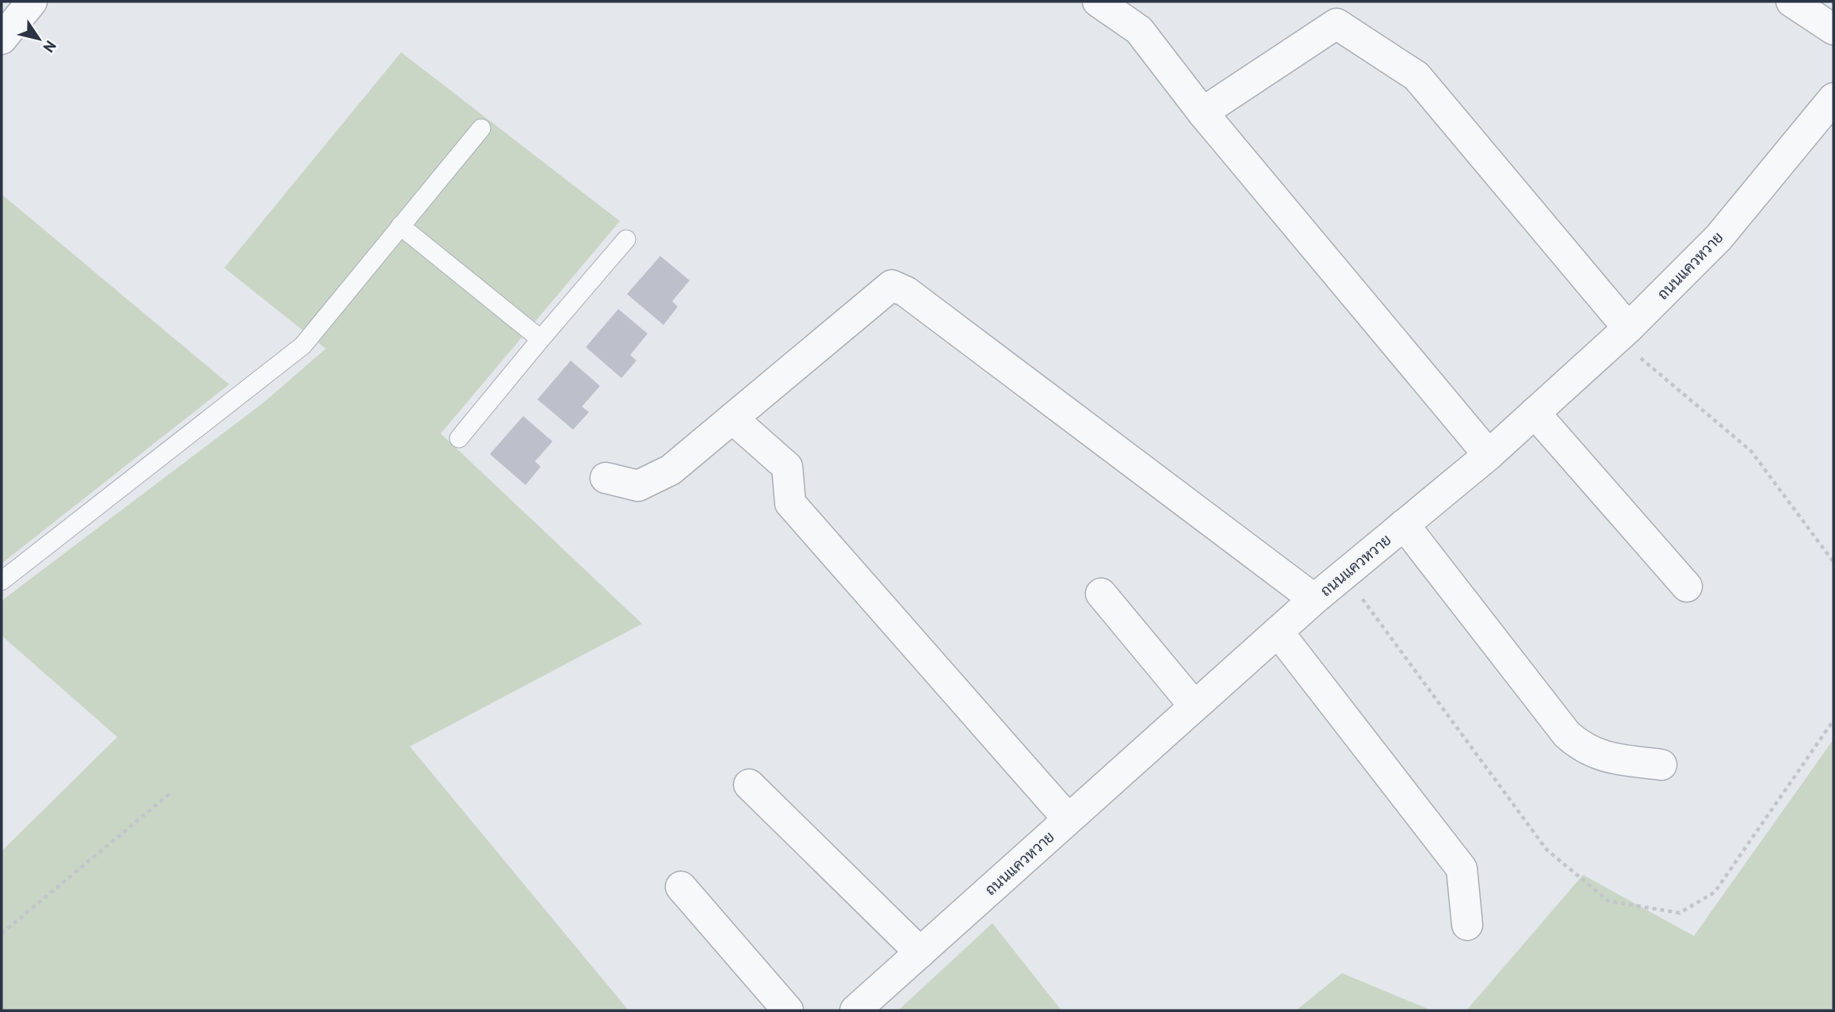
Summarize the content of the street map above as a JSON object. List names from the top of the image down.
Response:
{
  "streets": {
    "street": ["ถนนแควหวาย"]
  },
  "north": "bottom right"
}
